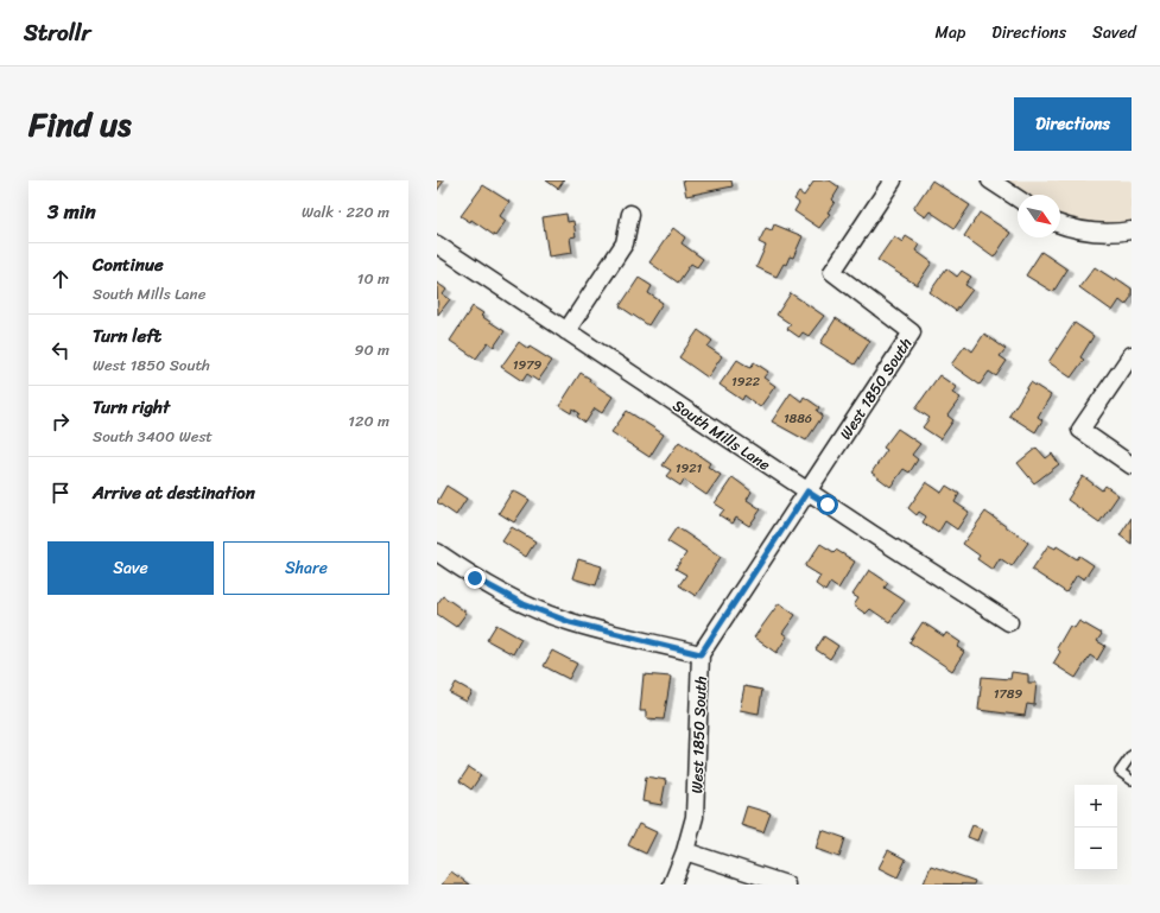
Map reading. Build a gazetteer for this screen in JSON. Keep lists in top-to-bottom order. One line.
{"streets":{"street":["West 1850 South","South Mills Lane"]},"crossings":[["West 1850 South","South Mills Lane"]],"house_numbers":["1979","1922","1886","1921","1789"],"north":"bottom right","page":{"header":"Strollr","nav":["Map","Directions","Saved"],"title":"Find us","buttons":["Directions",["Save","Share"]],"heading":["3 min","Walk · 220 m"],"list":[["Continue","South Mills Lane","10 m"],["Turn left","West 1850 South","90 m"],["Turn right","South 3400 West","120 m"],"Arrive at destination"],"map_buttons":["+","−"]}}
